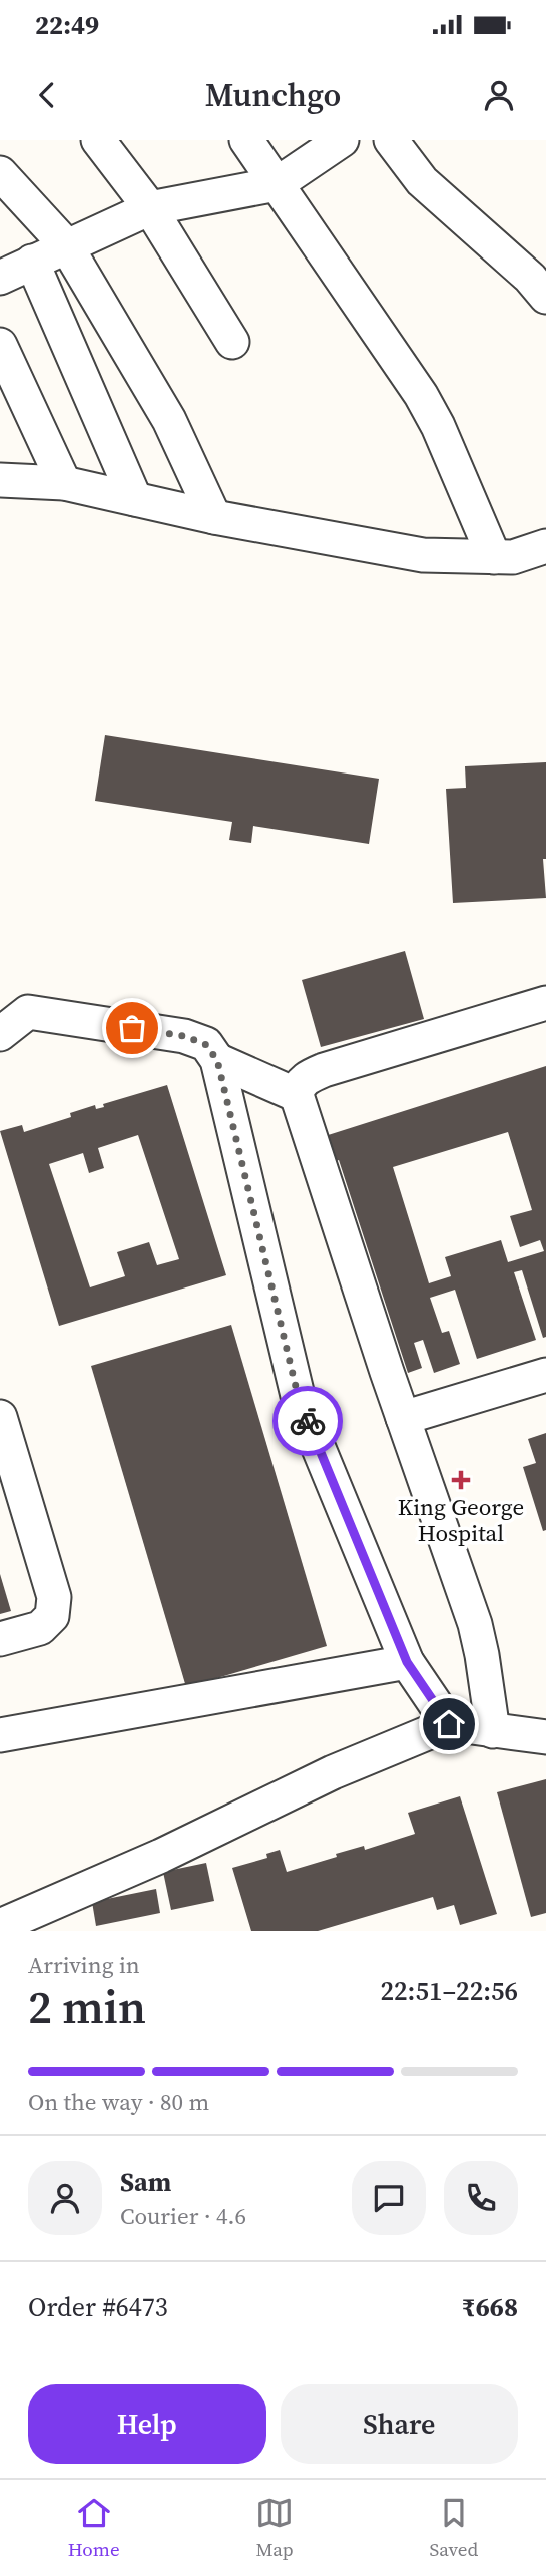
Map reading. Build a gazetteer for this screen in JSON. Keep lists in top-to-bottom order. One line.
{"places":{"health":["King George Hospital"]},"page":{"status":"22:49","header":"Munchgo","heading":["2 min","Arriving in","22:51–22:56"],"panel":["Sam","Courier · 4.6","Order #6473","₹668"],"bar":"On the way · 80 m","buttons":["Help","Share"],"tabs":["Home","Map","Saved"]}}
